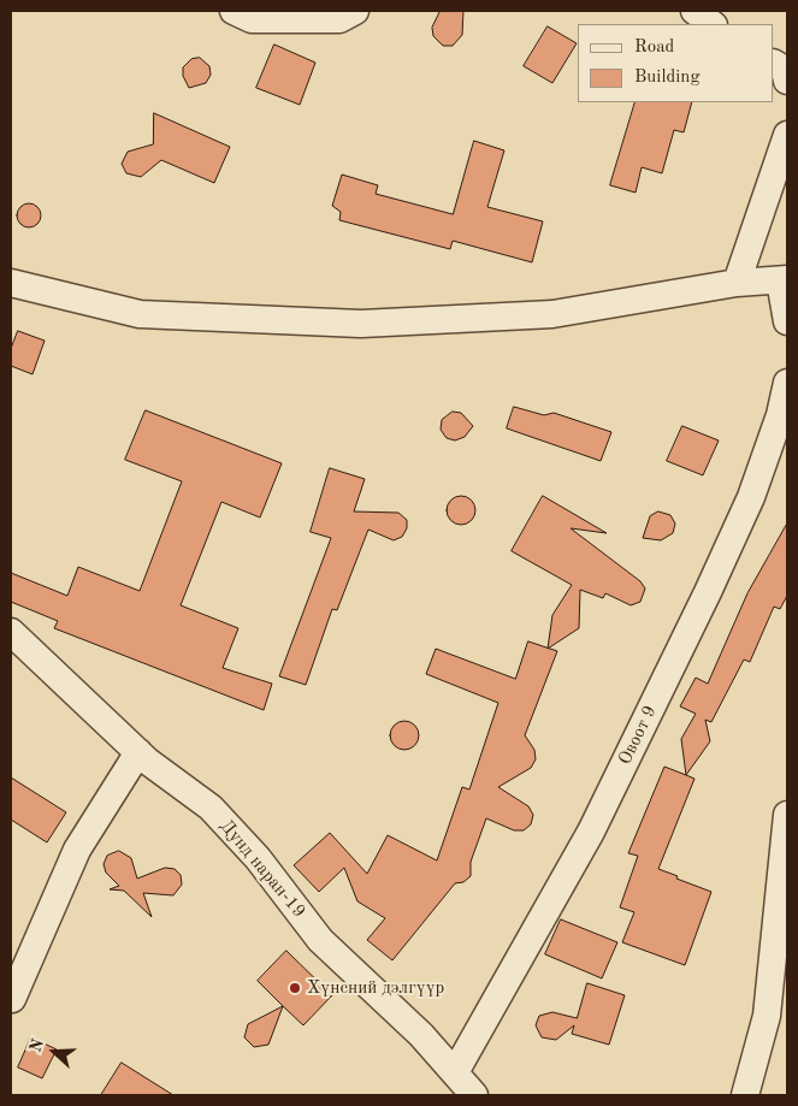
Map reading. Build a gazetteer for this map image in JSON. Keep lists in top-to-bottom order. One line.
{"streets":{"street":["Овоот 9","Дунд наран-19"]},"crossings":[["Овоот 9","Дунд наран-19"]],"places":["Хүнсний дэлгүүр"],"legend":["Road","Building"],"north":"left"}
